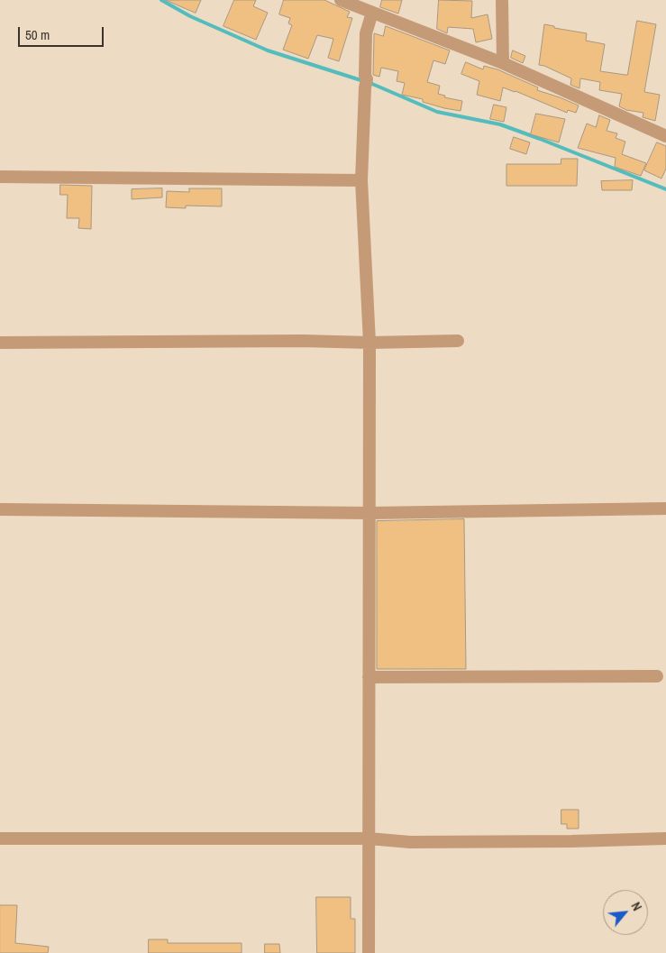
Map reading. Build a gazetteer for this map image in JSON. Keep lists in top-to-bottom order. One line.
{"scale_bar":"50 m","north":"top right"}
